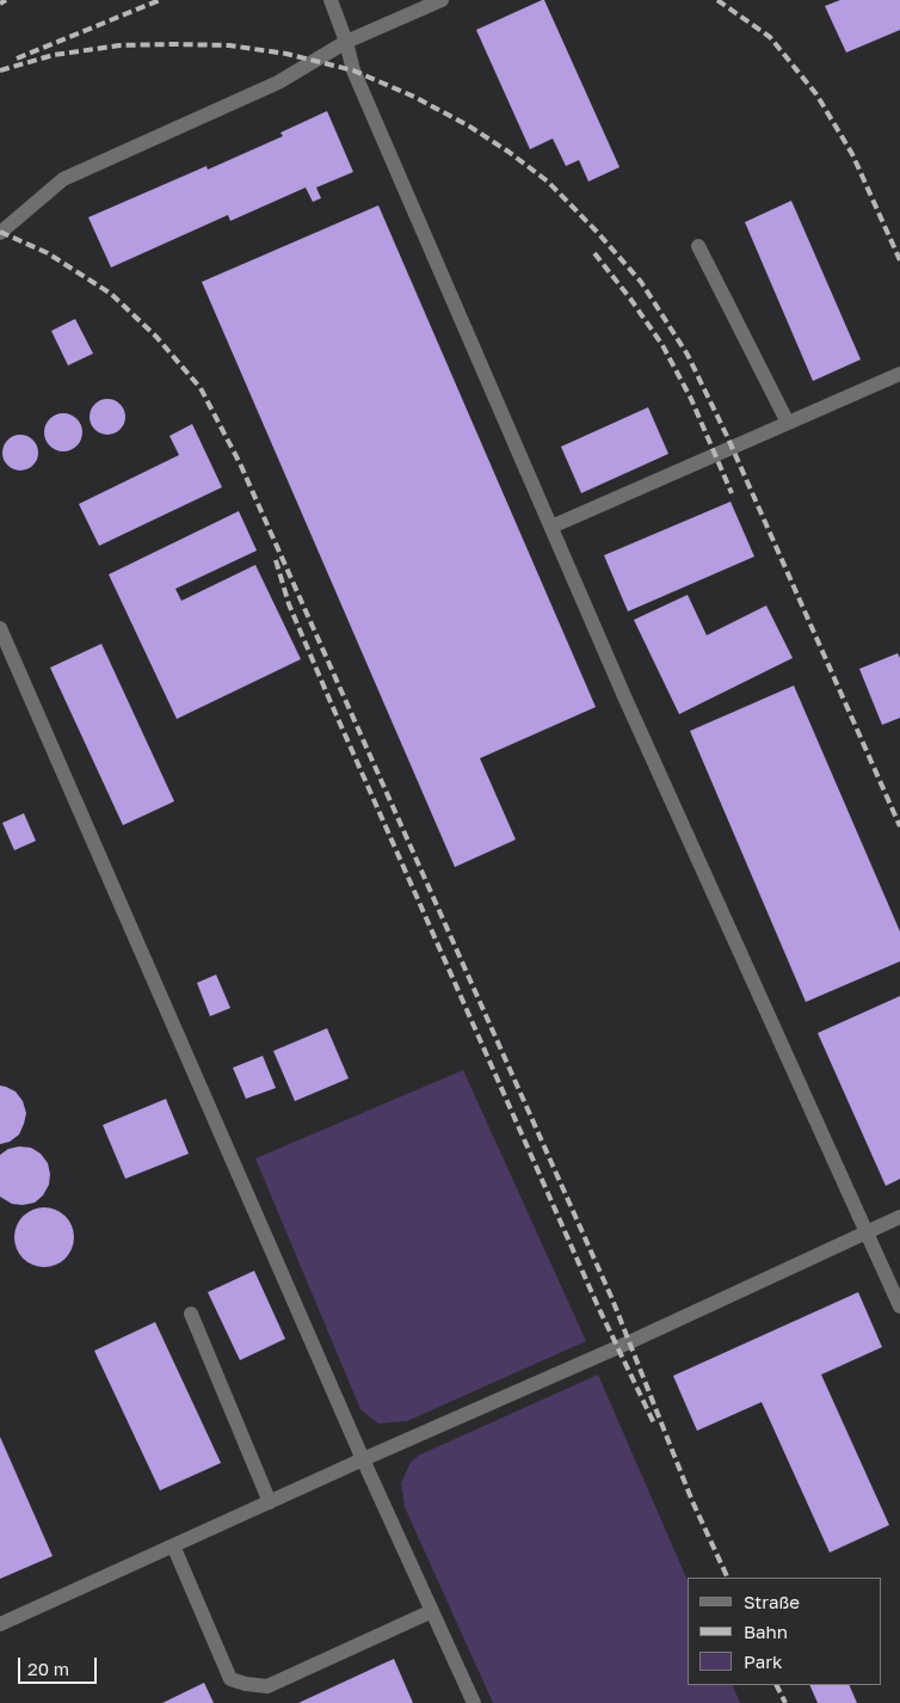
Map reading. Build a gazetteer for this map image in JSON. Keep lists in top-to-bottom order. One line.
{"legend":["Straße","Bahn","Park"],"scale_bar":"20 m"}
